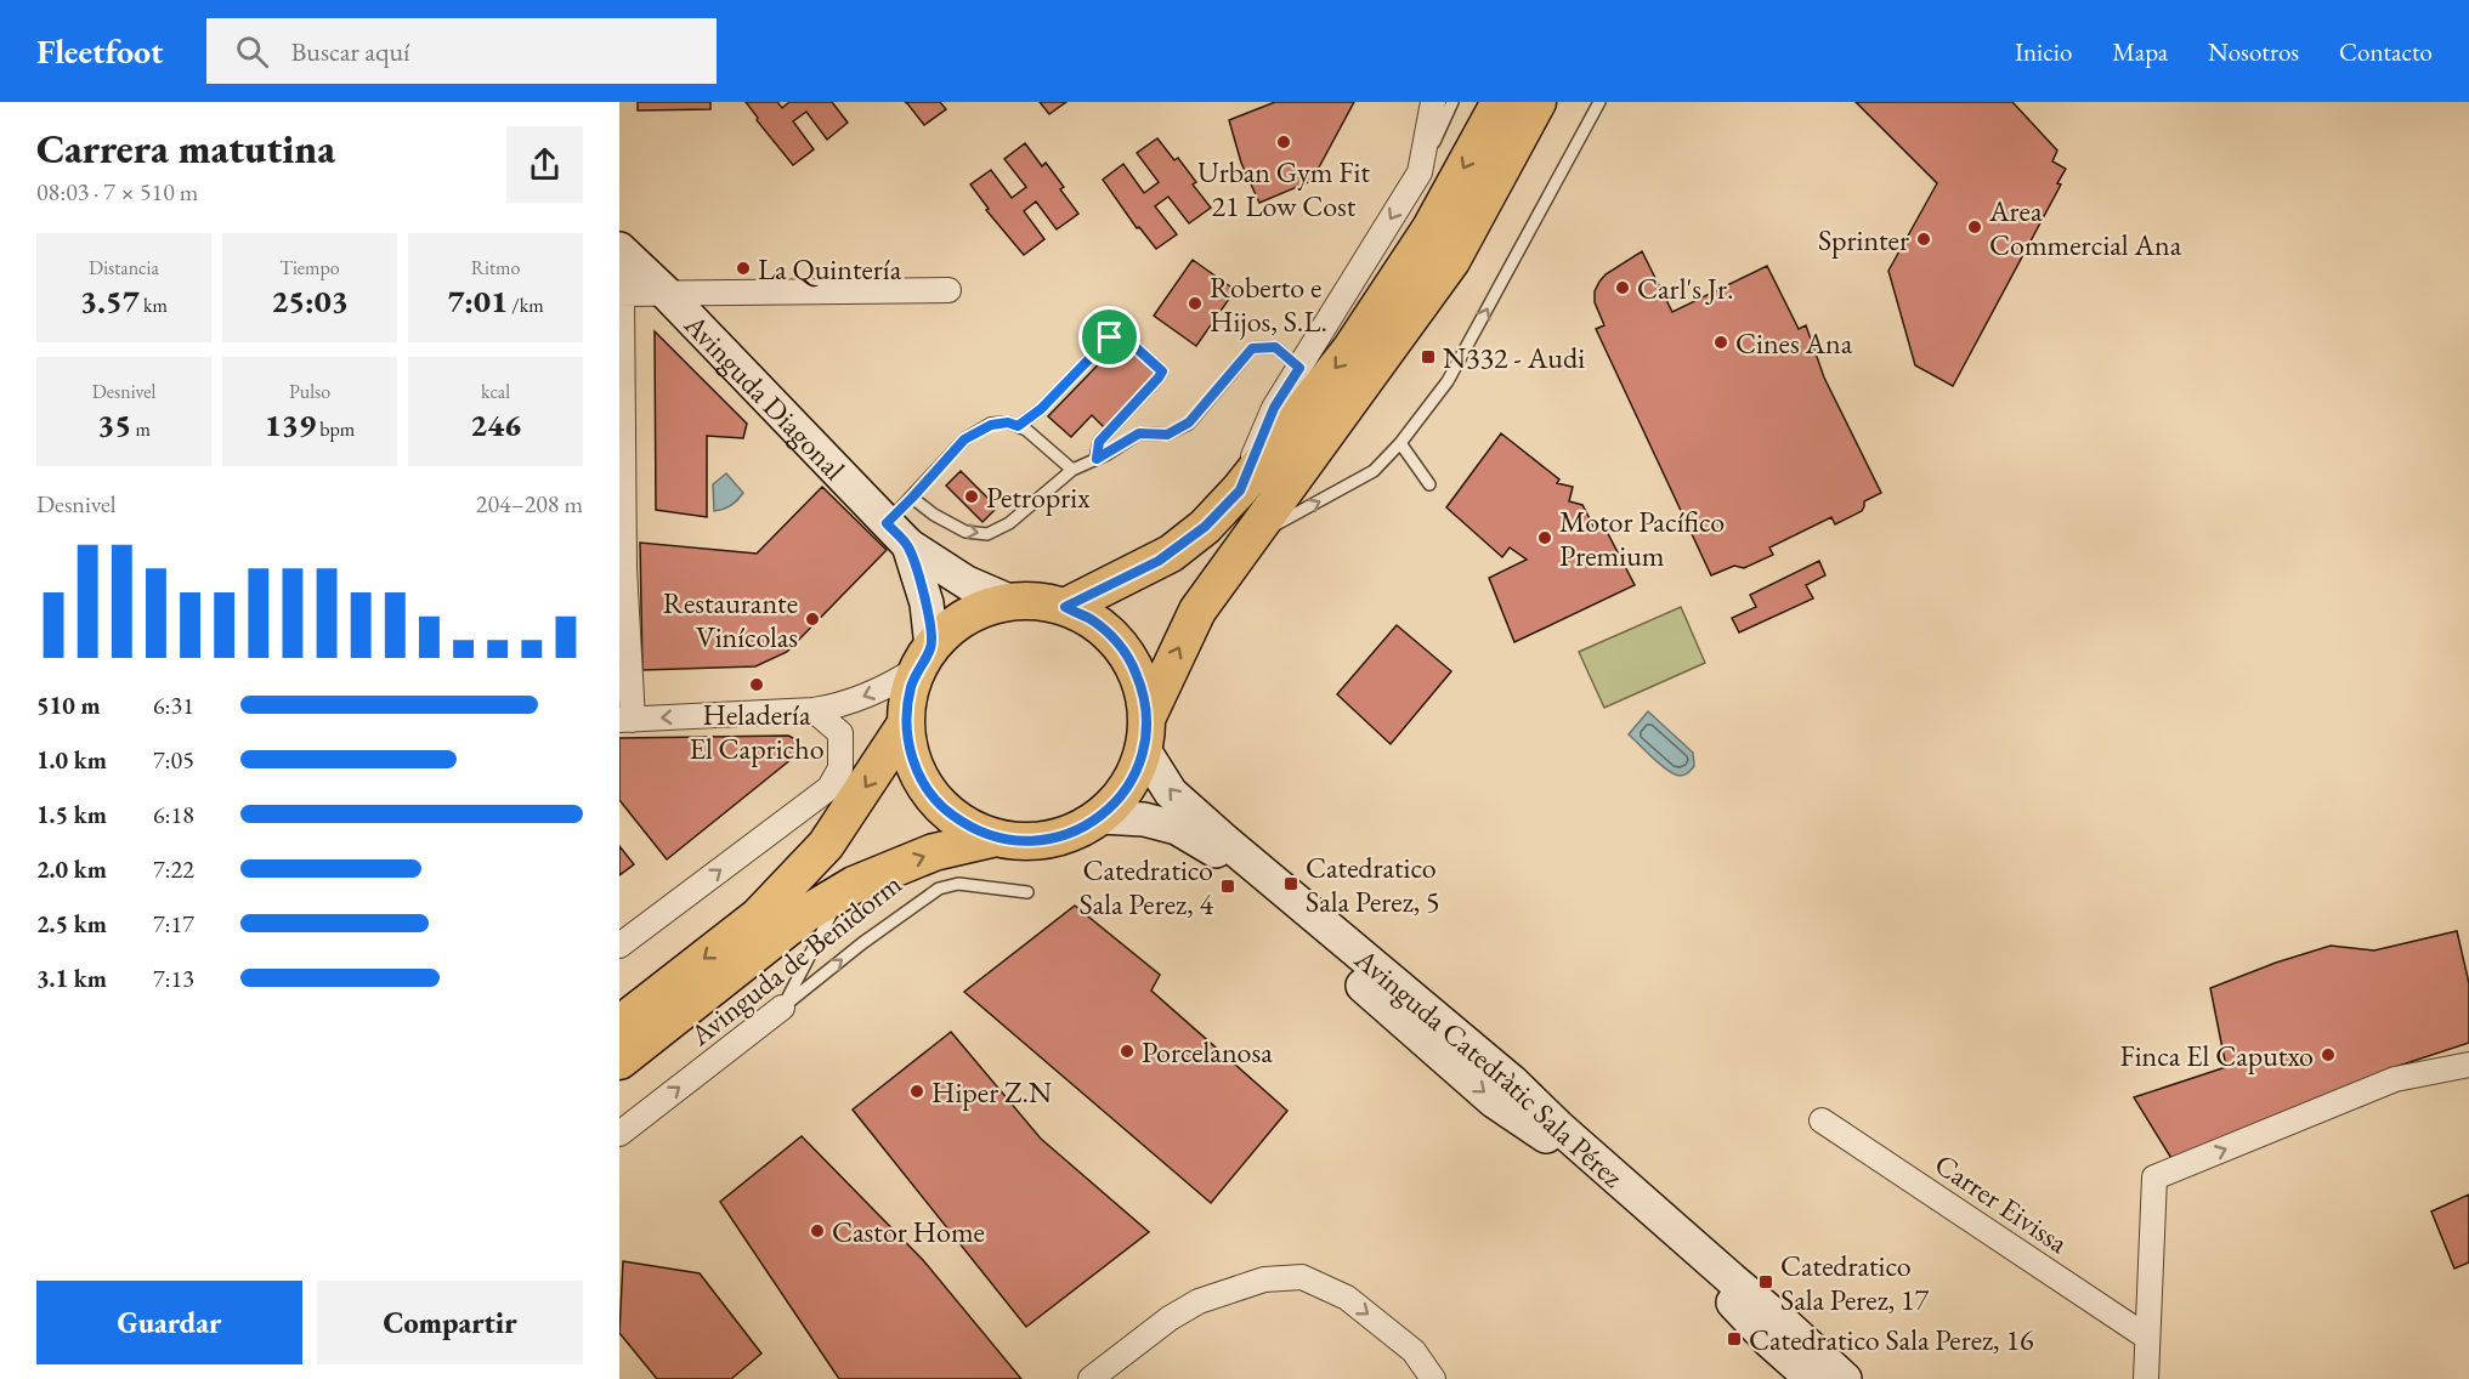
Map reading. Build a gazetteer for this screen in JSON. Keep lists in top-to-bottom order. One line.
{"streets":{"street":["Avinguda Diagonal","Avinguda de Benidorm","Avinguda Catedràtic Sala Pérez","Carrer Eivissa"]},"crossings":[["Avinguda Diagonal","Avinguda Catedràtic Sala Pérez"]],"one_way":["Avinguda de Benidorm"],"places":{"other":["Urban Gym Fit 21 Low Cost","Area Commercial Ana","Sprinter","La Quintería","Carl's Jr.","Roberto e Hijos, S.L.","Cines Ana","Petroprix","Motor Pacífico Premium","Restaurante Vinícolas","Heladería El Capricho","Porcelanosa","Finca El Caputxo","Hiper Z.N","Castor Home"],"transit":["N332 - Audi","Catedratico Sala Perez, 5","Catedratico Sala Perez, 4","Catedratico Sala Perez, 17","Catedratico Sala Perez, 16"]},"page":{"header":"Fleetfoot","search":"Buscar aquí","nav":["Inicio","Mapa","Nosotros","Contacto"],"heading":["Carrera matutina","08:03 · 7 × 510 m"],"stats":[["Distancia","3.57 km"],["Tiempo","25:03"],["Ritmo","7:01 /km"],["Desnivel","35 m"],["Pulso","139 bpm"],["kcal","246"]],"chart":["Desnivel","204–208 m"],"list":[{"name":"510 m","note":"6:31"},{"name":"1.0 km","note":"7:05"},{"name":"1.5 km","note":"6:18"},{"name":"2.0 km","note":"7:22"},{"name":"2.5 km","note":"7:17"},{"name":"3.1 km","note":"7:13"}],"buttons":["Guardar","Compartir"]}}
